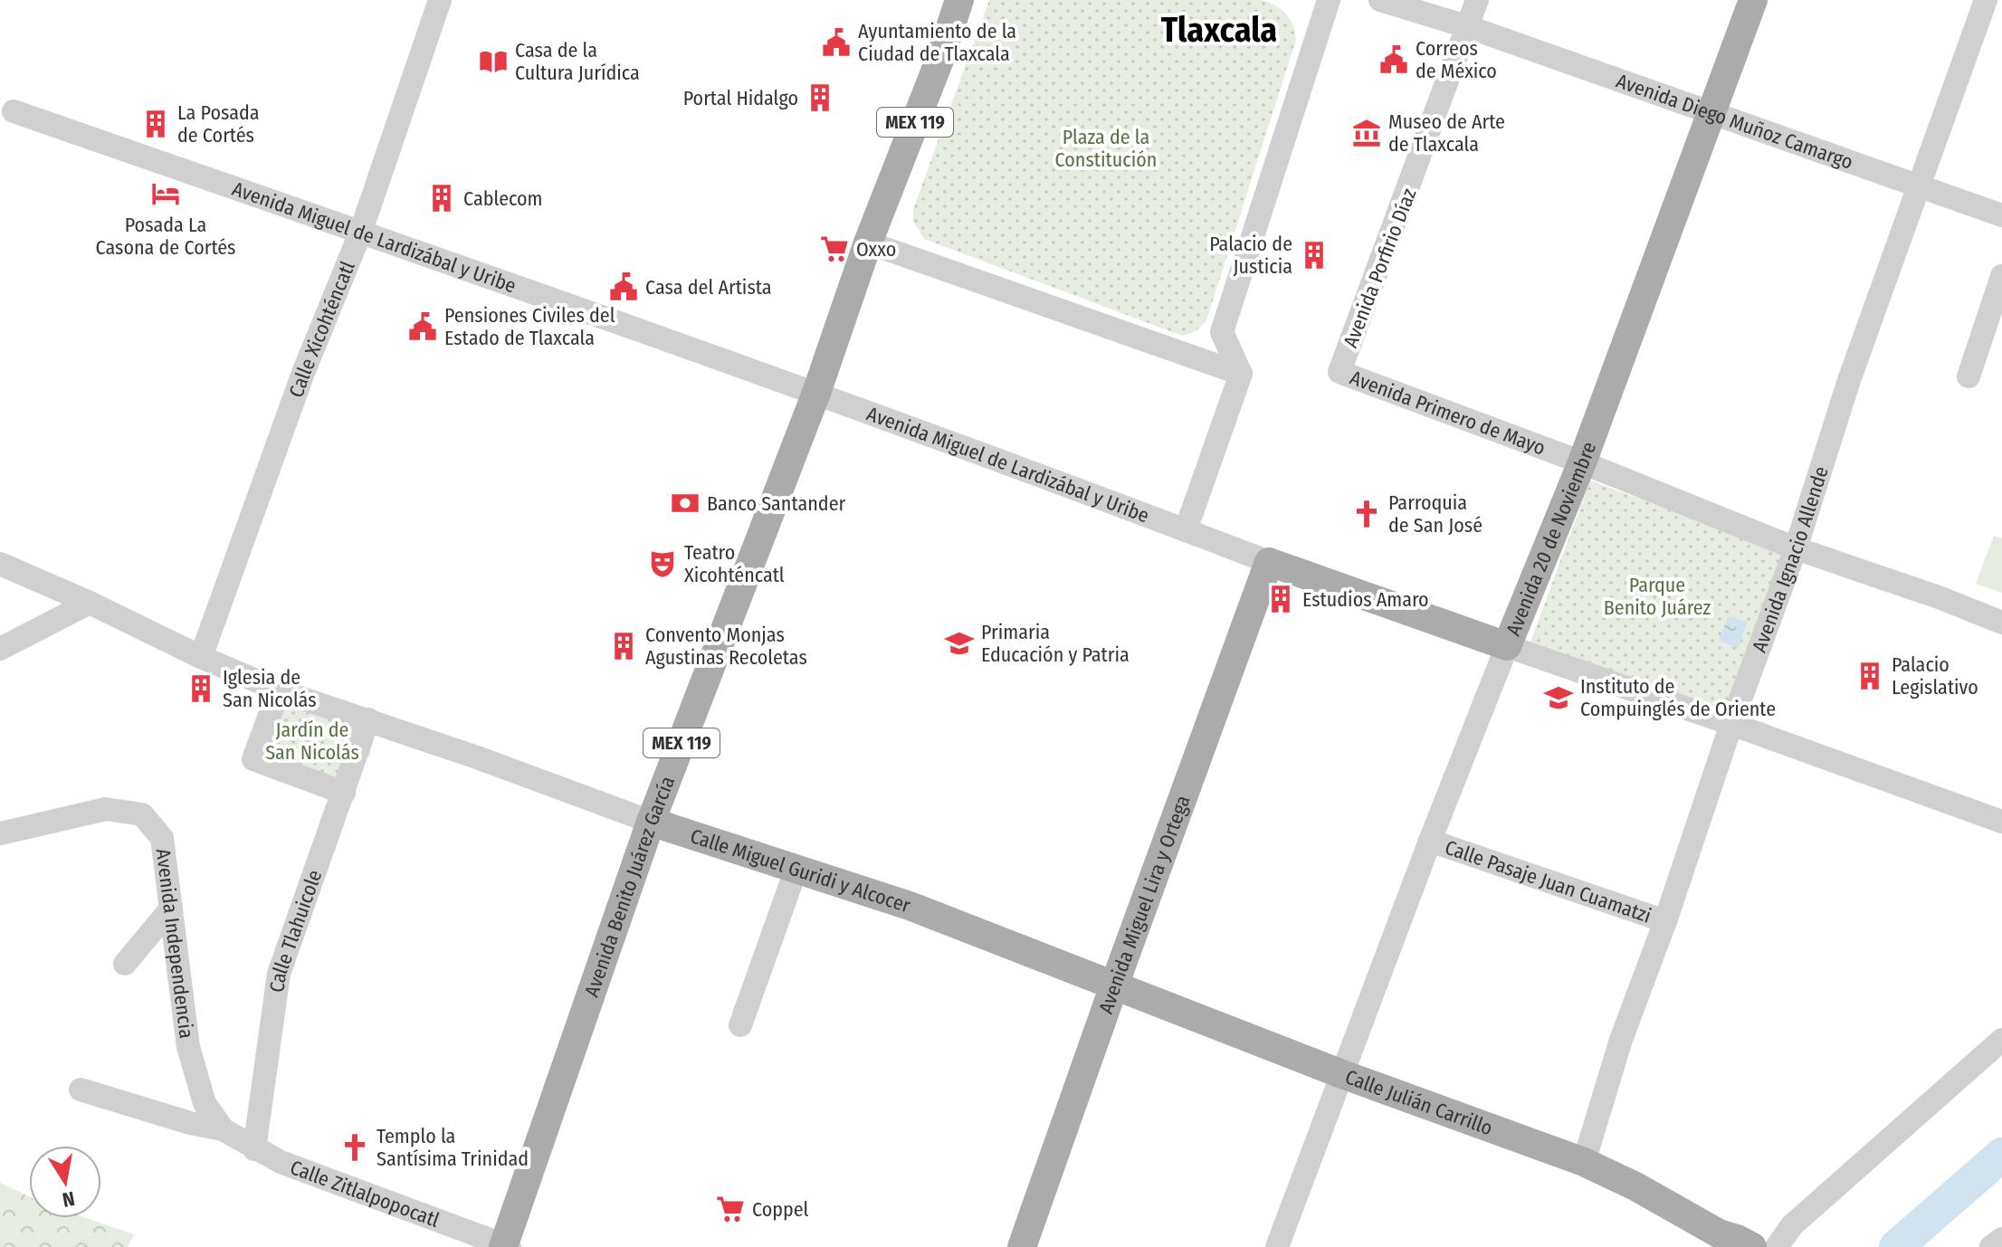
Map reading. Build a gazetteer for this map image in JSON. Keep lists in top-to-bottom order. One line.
{"streets":{"main road":["MEX 119","Avenida Miguel de Lardizábal y Uribe","Avenida 20 de Noviembre","Calle Miguel Guridi y Alcocer","Avenida Benito Juárez García","Avenida Miguel Lira y Ortega","Calle Julián Carrillo"],"street":["Avenida Diego Muñoz Camargo","Avenida Porfirio Díaz","Calle Xicohténcatl","Avenida Primero de Mayo","Avenida Ignacio Allende","Calle Pasaje Juan Cuamatzi","Calle Tlahuicole","Avenida Independencia","Calle Zitlalpopocatl"]},"crossings":[["MEX 119","Avenida Benito Juárez García"],["Avenida Diego Muñoz Camargo","Avenida Porfirio Díaz"],["Avenida Diego Muñoz Camargo","Avenida 20 de Noviembre"],["Avenida Diego Muñoz Camargo","Avenida Ignacio Allende"],["Avenida Miguel de Lardizábal y Uribe","Calle Xicohténcatl"],["Avenida Miguel de Lardizábal y Uribe","Avenida 20 de Noviembre"],["Avenida Miguel de Lardizábal y Uribe","Avenida Ignacio Allende"],["Avenida Miguel de Lardizábal y Uribe","Avenida Benito Juárez García"],["Avenida Miguel de Lardizábal y Uribe","Avenida Miguel Lira y Ortega"],["Avenida Porfirio Díaz","Avenida Primero de Mayo"],["Calle Xicohténcatl","Calle Miguel Guridi y Alcocer"],["Avenida Primero de Mayo","Avenida 20 de Noviembre"],["Avenida Primero de Mayo","Avenida Ignacio Allende"],["Avenida 20 de Noviembre","Calle Pasaje Juan Cuamatzi"],["Avenida 20 de Noviembre","Calle Julián Carrillo"],["Avenida Ignacio Allende","Calle Pasaje Juan Cuamatzi"],["Avenida Ignacio Allende","Calle Julián Carrillo"],["Calle Miguel Guridi y Alcocer","Avenida Benito Juárez García"],["Calle Miguel Guridi y Alcocer","Avenida Miguel Lira y Ortega"],["Calle Miguel Guridi y Alcocer","Calle Tlahuicole"],["Calle Miguel Guridi y Alcocer","Calle Julián Carrillo"],["Avenida Benito Juárez García","Calle Zitlalpopocatl"],["Avenida Miguel Lira y Ortega","Calle Julián Carrillo"],["Calle Tlahuicole","Calle Zitlalpopocatl"],["Avenida Independencia","Calle Zitlalpopocatl"]],"districts":["Tlaxcala"],"parks":["Plaza de la Constitución","Parque Benito Juárez","Jardín de San Nicolás"],"places":{"public building":["Ayuntamiento de la Ciudad de Tlaxcala","Correos de México","Casa del Artista","Pensiones Civiles del Estado de Tlaxcala"],"library":["Casa de la Cultura Jurídica"],"building":["Portal Hidalgo","La Posada de Cortés","Cablecom","Palacio de Justicia","Estudios Amaro","Convento Monjas Agustinas Recoletas","Palacio Legislativo","Iglesia de San Nicolás"],"museum":["Museo de Arte de Tlaxcala"],"hotel":["Posada La Casona de Cortés"],"supermarket":["Oxxo","Coppel"],"bank":["Banco Santander"],"church":["Parroquia de San José","Templo la Santísima Trinidad"],"theatre":["Teatro Xicohténcatl"],"school or university":["Primaria Educación y Patria","Instituto de Compuinglés de Oriente"]},"north":"bottom"}
